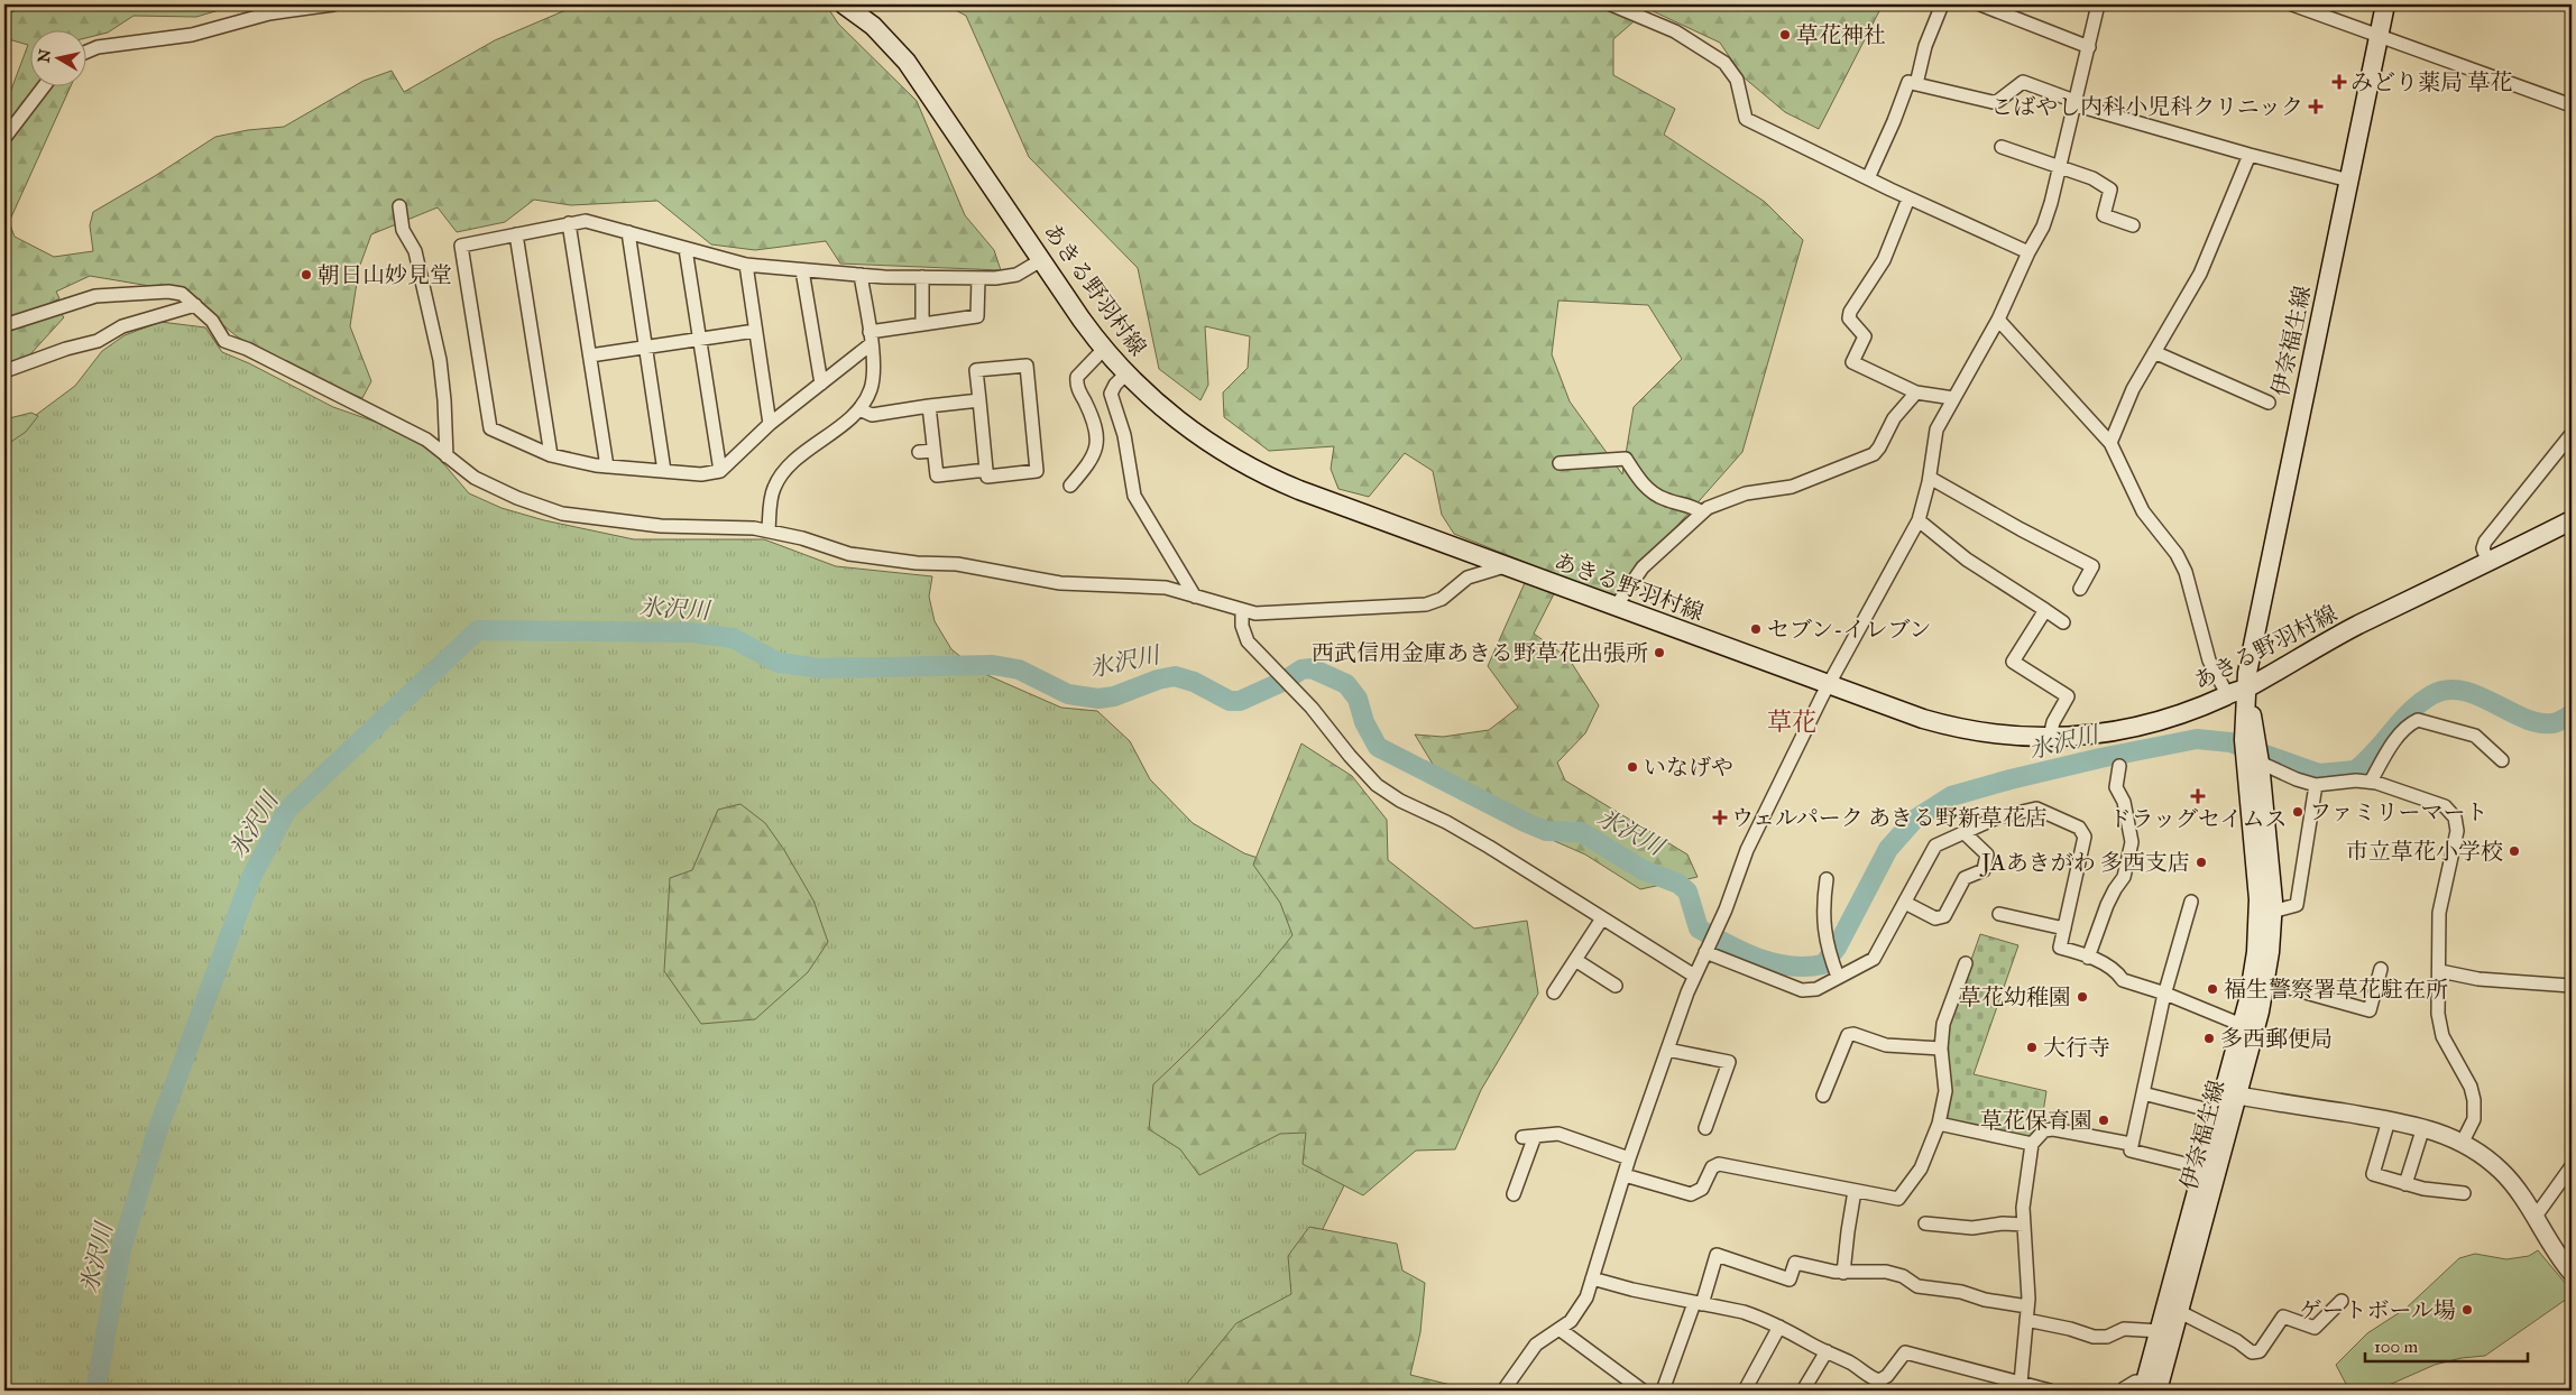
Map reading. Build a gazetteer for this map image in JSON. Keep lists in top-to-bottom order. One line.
{"streets":{"main road":["あきる野羽村線","伊奈福生線"]},"crossings":[["あきる野羽村線","伊奈福生線"]],"districts":["草花"],"water":["氷沢川"],"places":{"other":["草花神社","朝日山妙見堂","セブン-イレブン","西武信用金庫あきる野草花出張所","いなげや","ファミリーマート","市立草花小学校","JAあきがわ 多西支店","福生警察署草花駐在所","草花幼稚園","多西郵便局","大行寺","草花保育園","ゲートボール場"],"health":["みどり薬局 草花","こばやし内科小児科クリニック","ドラッグセイムス","ウェルパーク あきる野新草花店"]},"scale_bar":"100 m","north":"left"}
